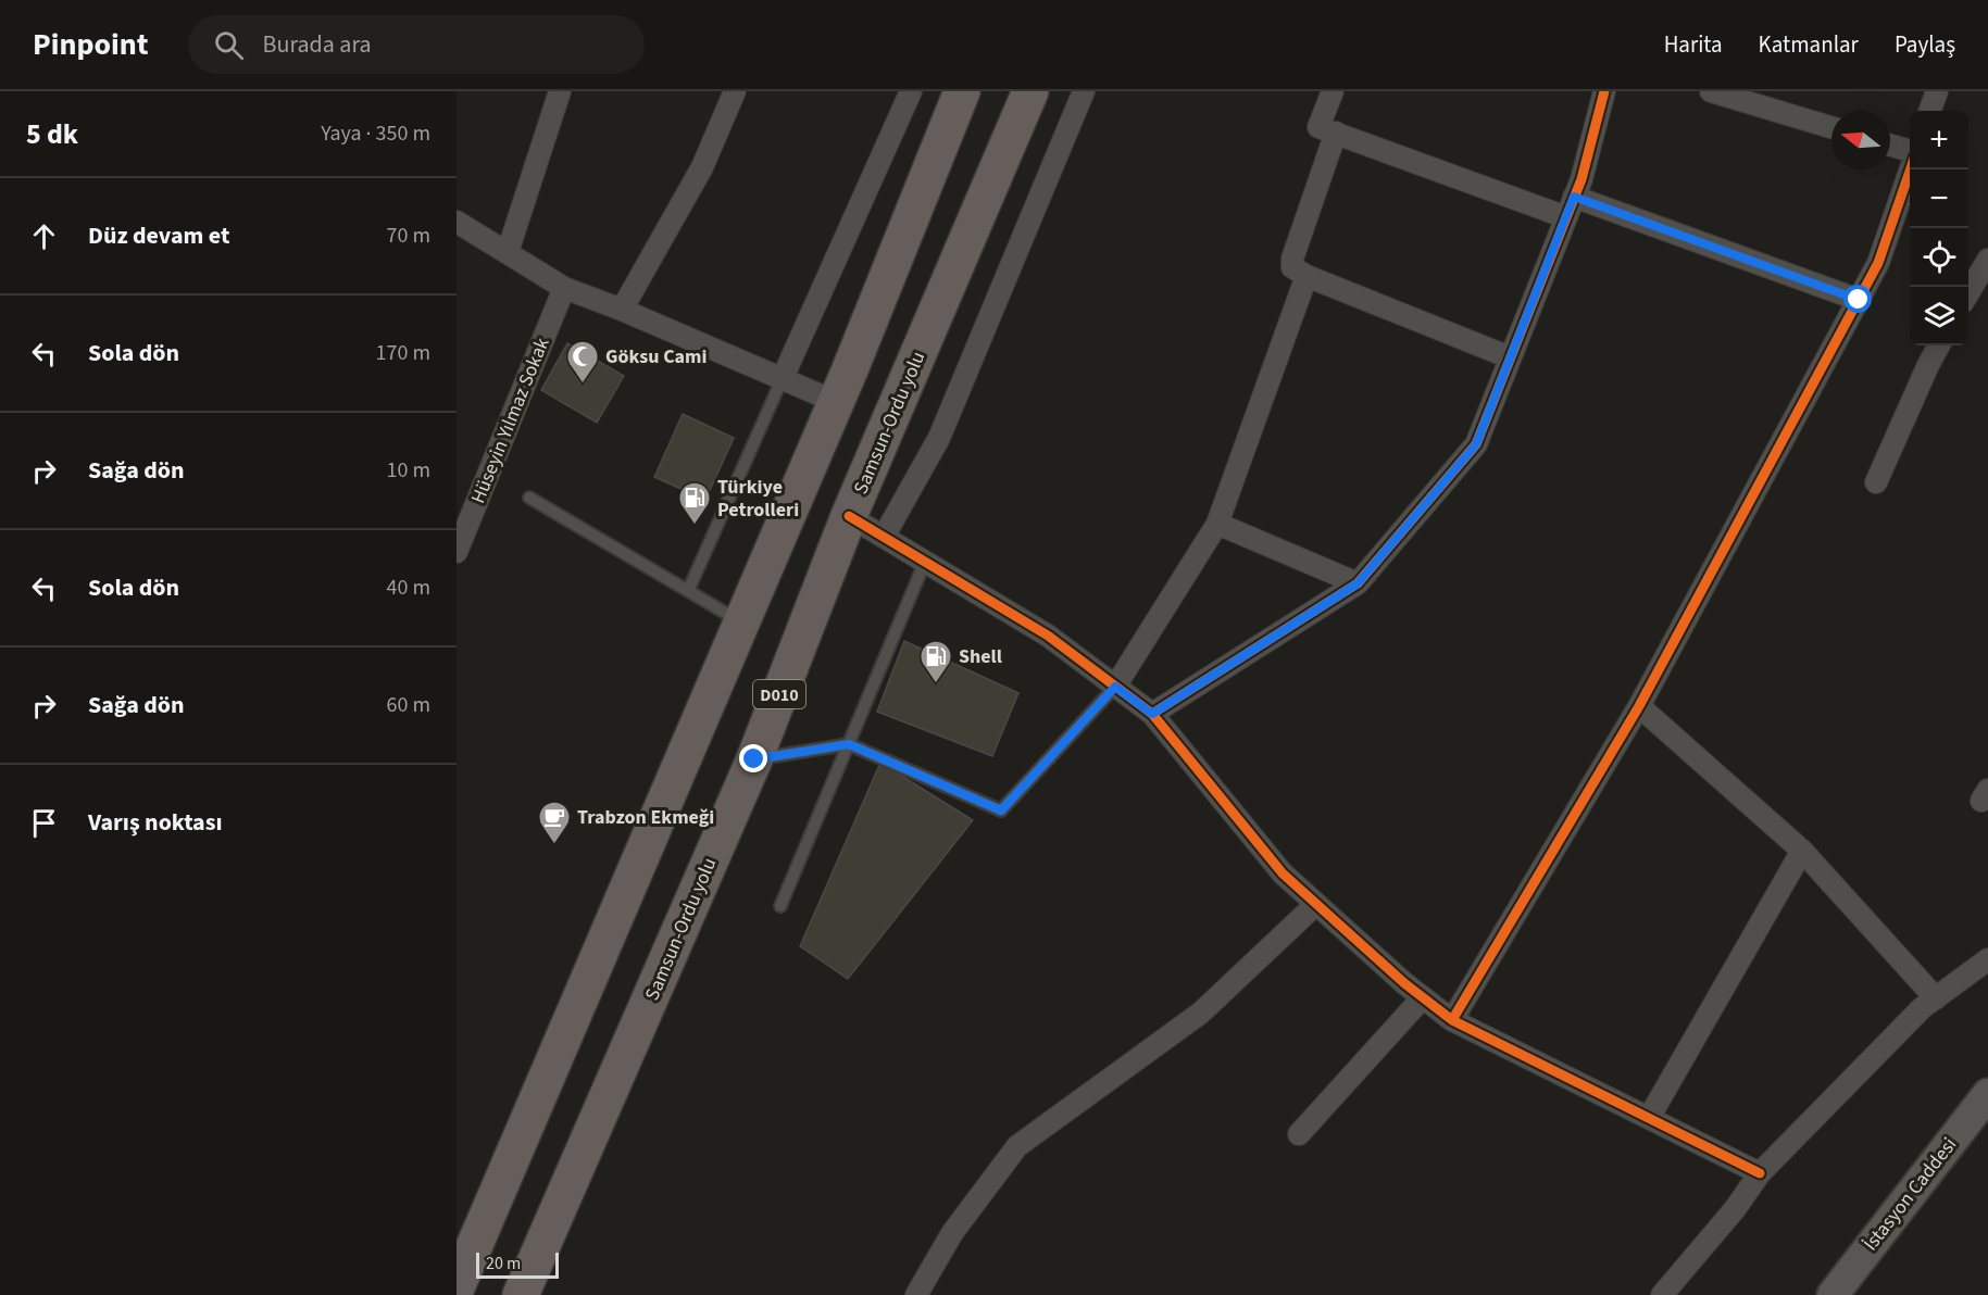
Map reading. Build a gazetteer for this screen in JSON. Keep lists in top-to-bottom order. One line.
{"streets":{"highway":["Samsun-Ordu yolu","D010"],"main road":["İstasyon Caddesi"],"street":["Hüseyin Yılmaz Sokak"]},"places":{"mosque":["Göksu Cami"],"fuel station":["Türkiye Petrolleri","Shell"],"cafe":["Trabzon Ekmeği"]},"scale_bar":"20 m","north":"left","page":{"header":"Pinpoint","search":"Burada ara","nav":["Harita","Katmanlar","Paylaş"],"heading":["5 dk","Yaya · 350 m"],"map_buttons":["+","−"],"list":[["Düz devam et","70 m"],["Sola dön","170 m"],["Sağa dön","10 m"],["Sola dön","40 m"],["Sağa dön","60 m"],"Varış noktası"],"scale":"20 m"}}
